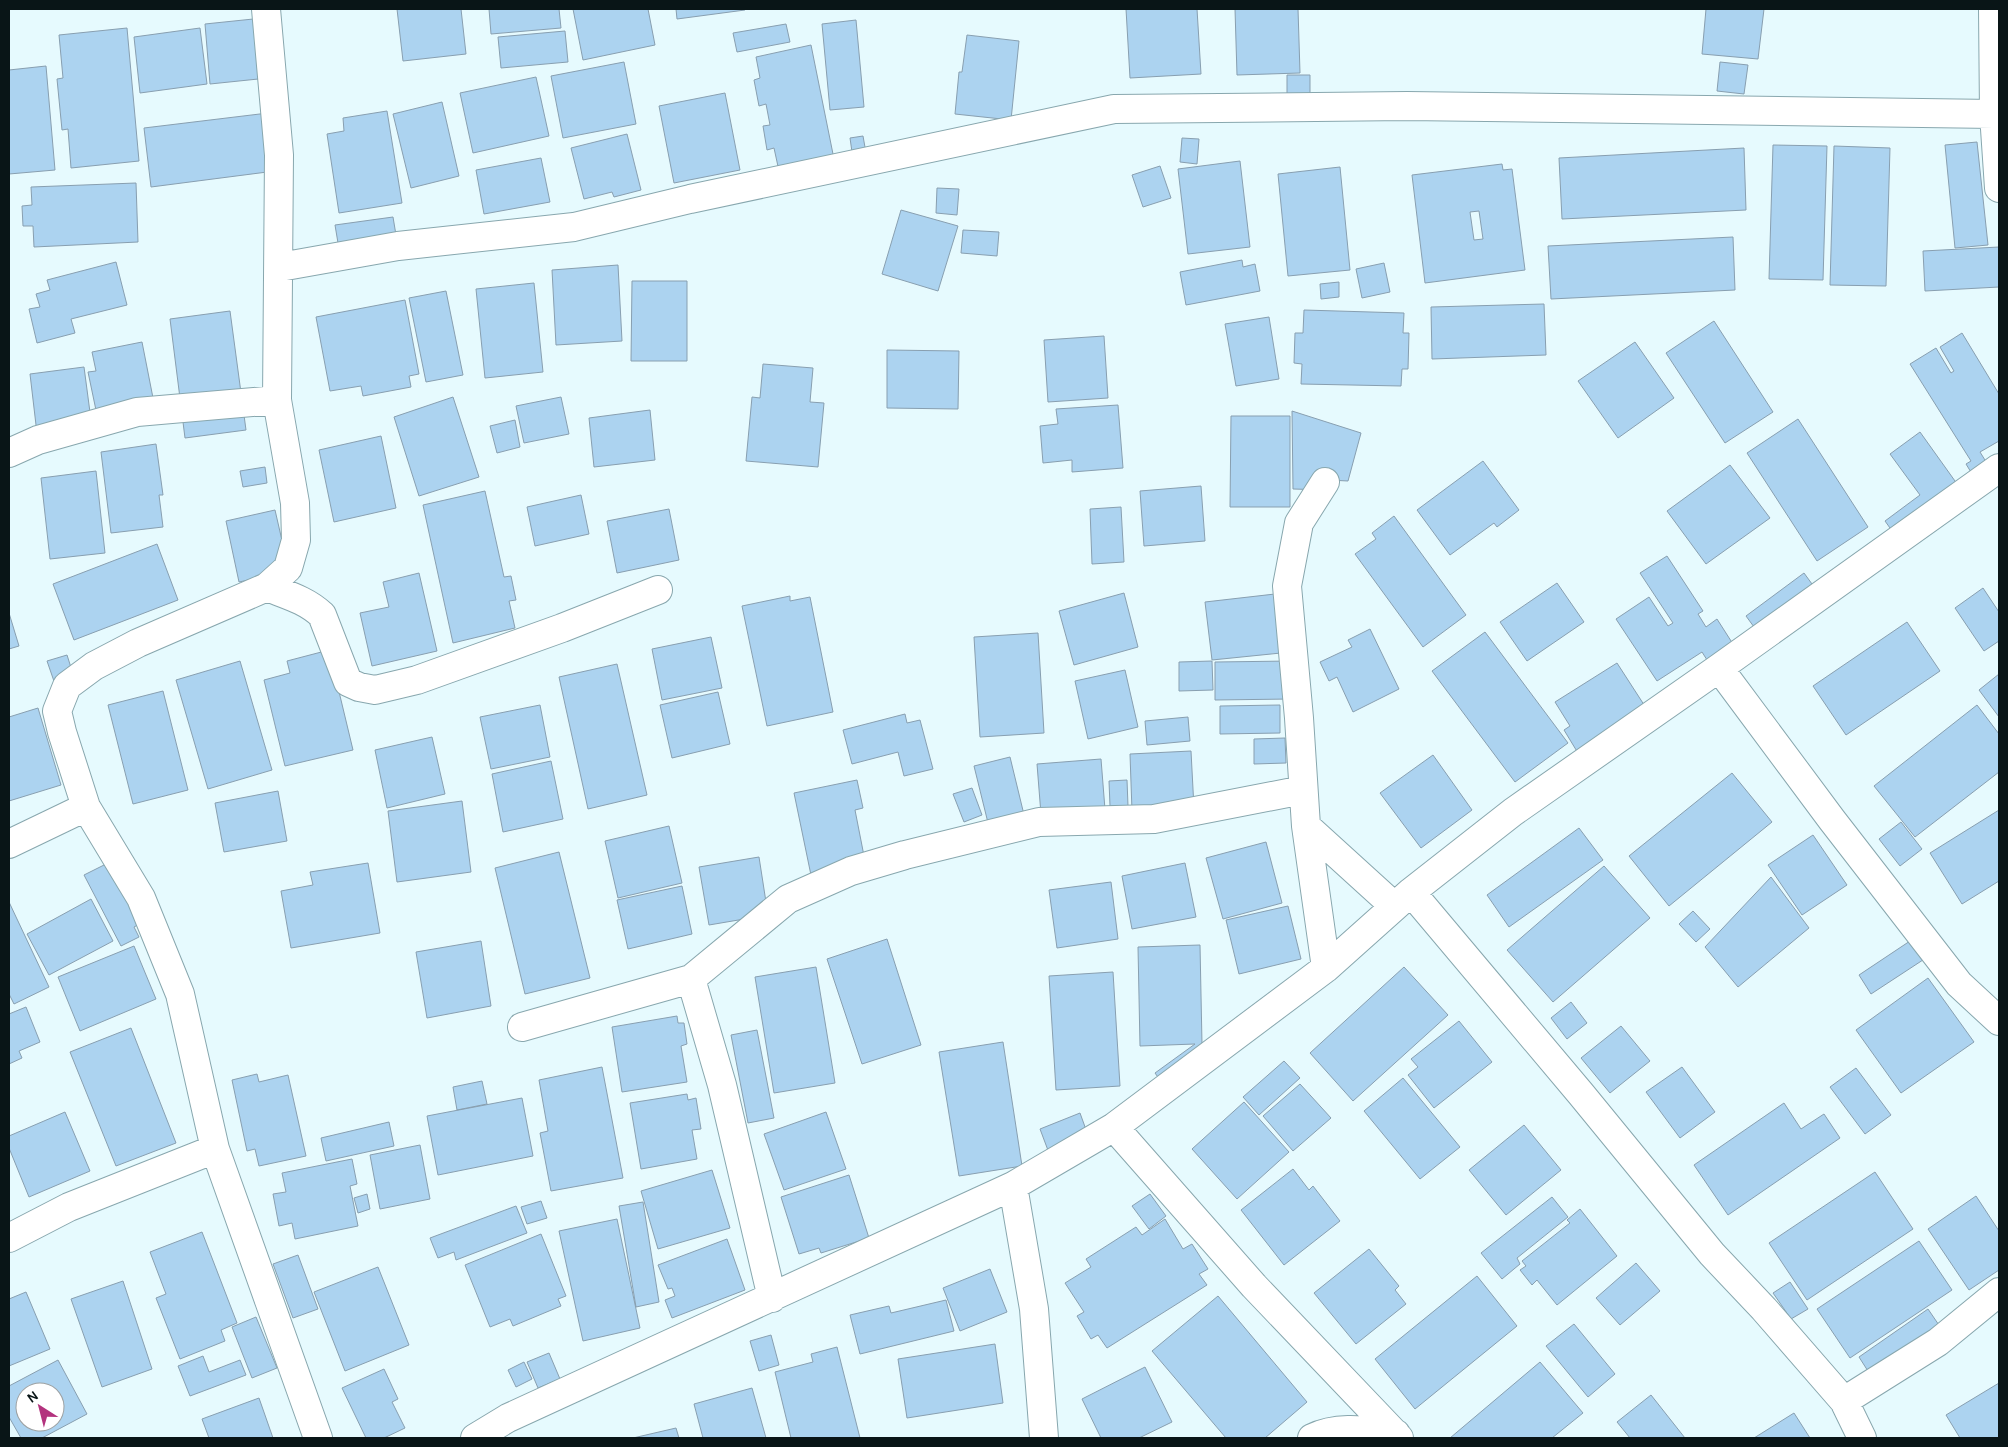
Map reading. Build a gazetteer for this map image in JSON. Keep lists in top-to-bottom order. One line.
{"north":"top left"}
